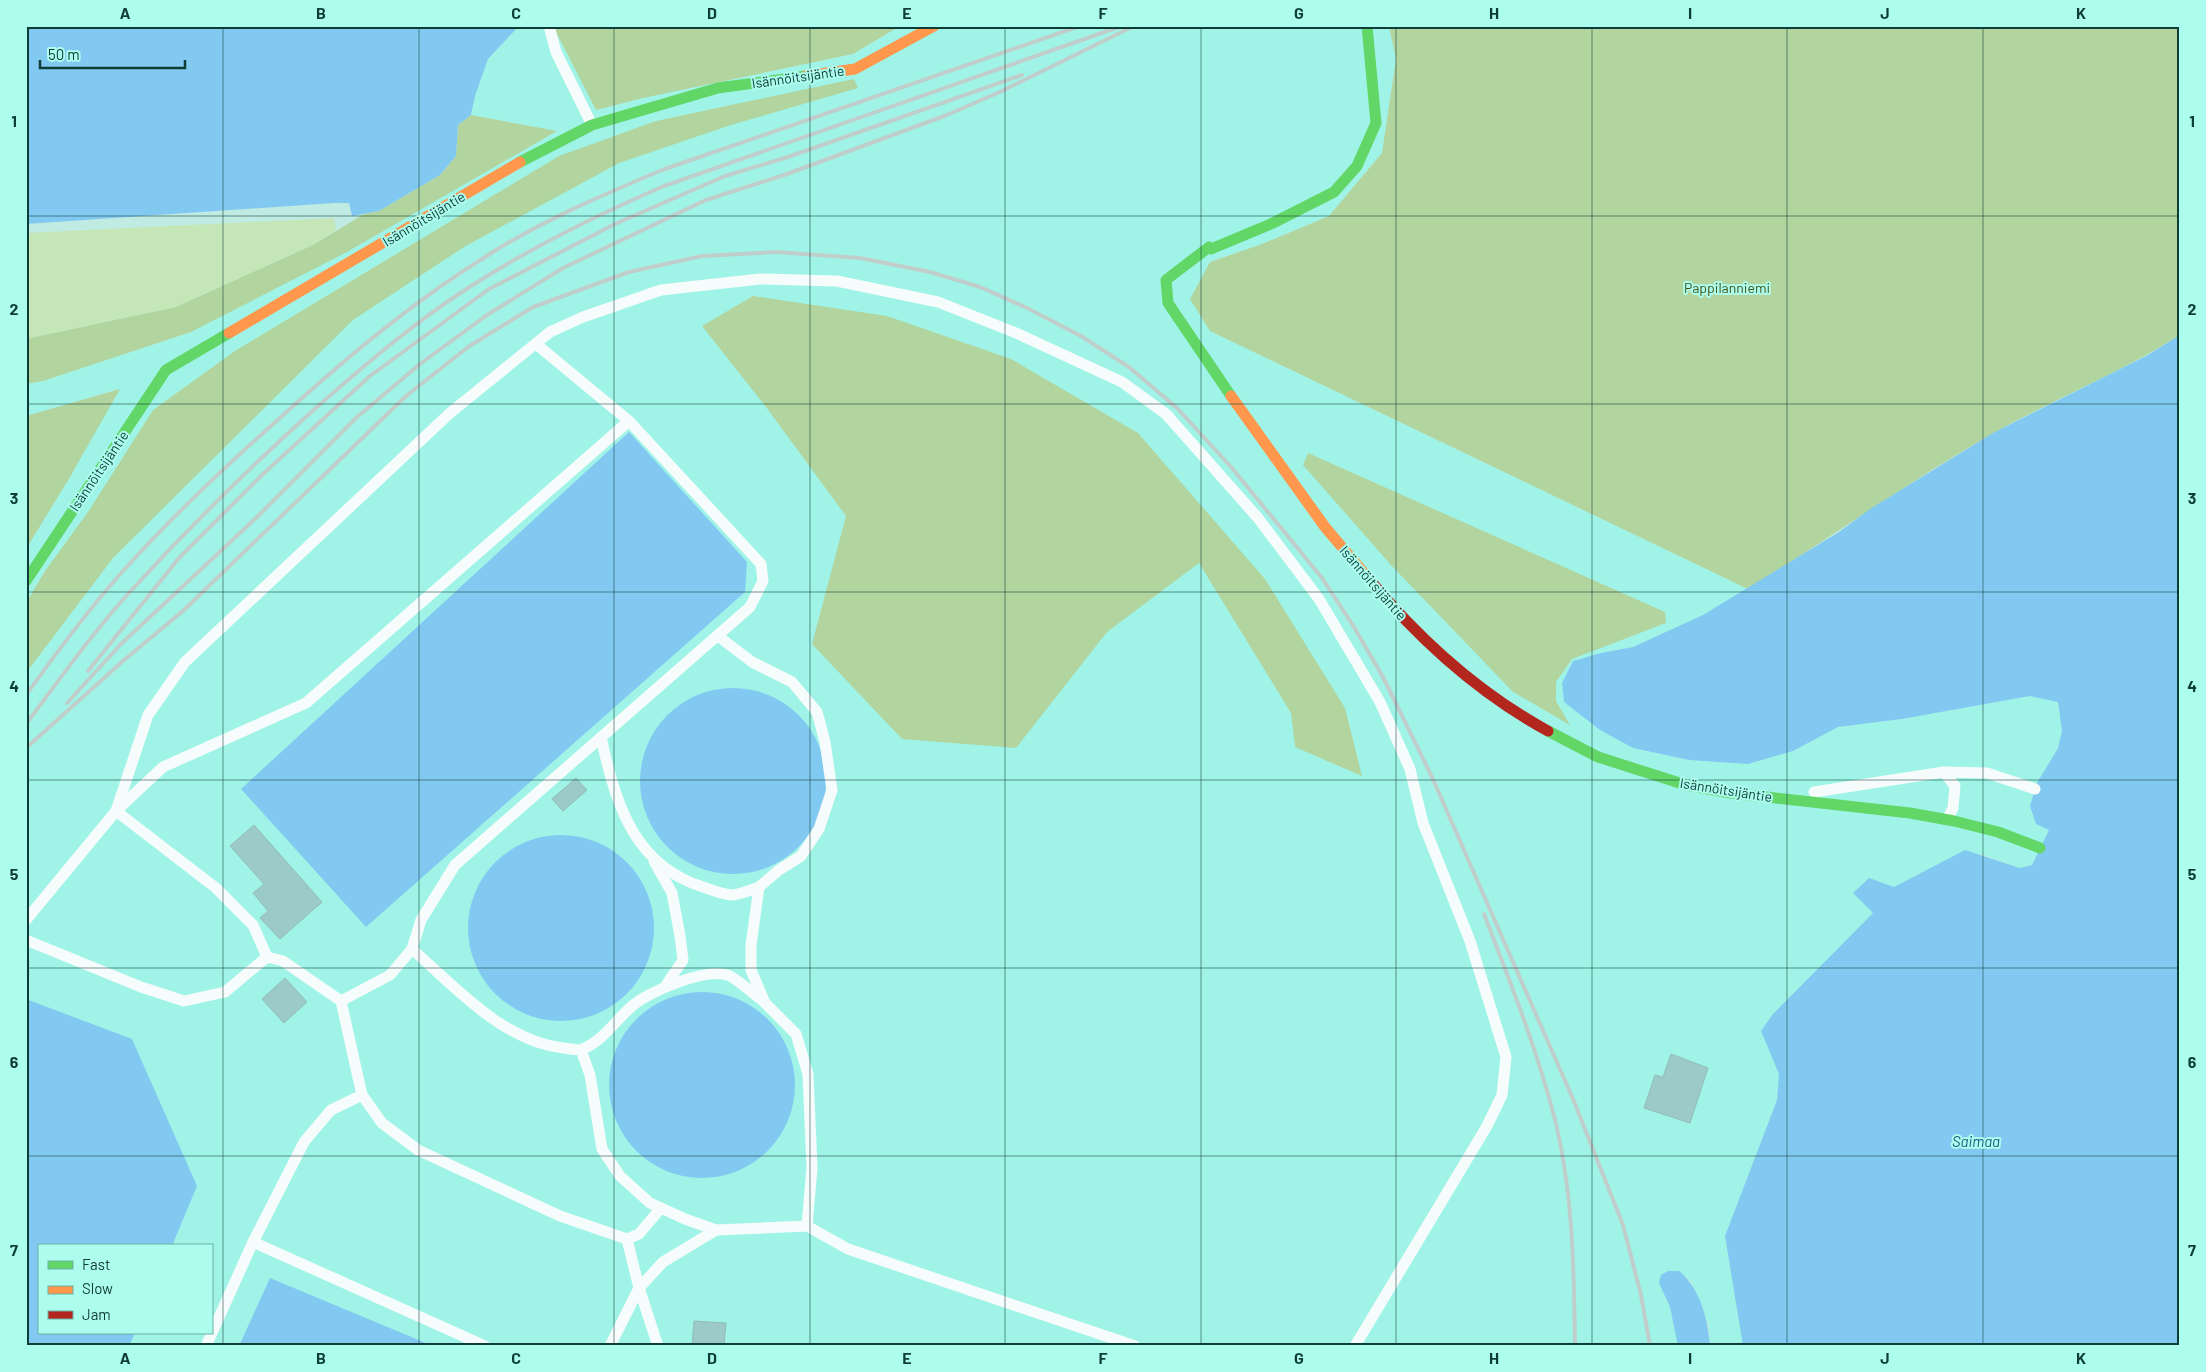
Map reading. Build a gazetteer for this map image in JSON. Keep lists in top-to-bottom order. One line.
{"streets":{"street":["Isännöitsijäntie"]},"water":["Saimaa"],"parks":["Pappilanniemi"],"legend":["Fast","Slow","Jam"],"scale_bar":"50 m","grid":{"columns":["A","B","C","D","E","F","G","H","I","J","K"],"rows":["1","2","3","4","5","6","7"]}}
